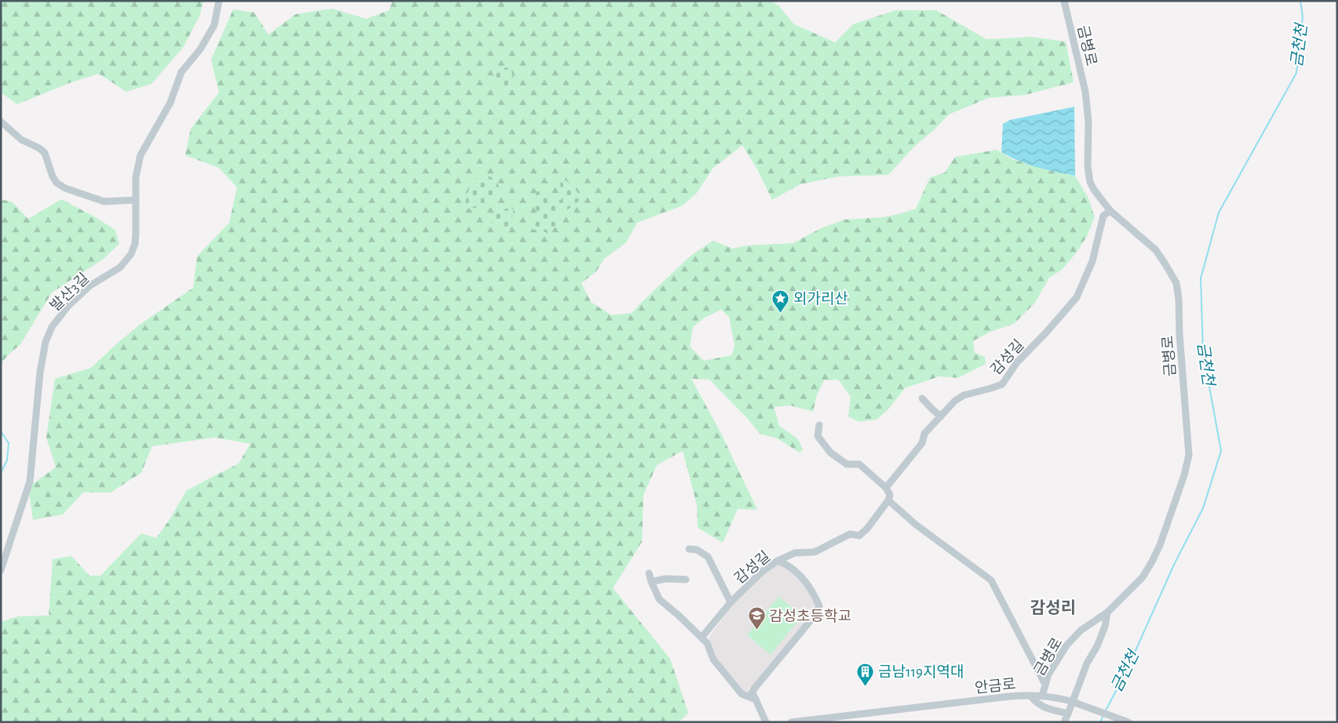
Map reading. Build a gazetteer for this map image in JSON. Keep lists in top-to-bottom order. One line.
{"streets":{"street":["금병로","발산3길","감성길","안금로"]},"crossings":[["금병로","감성길"],["금병로","안금로"]],"districts":["감성리"],"water":["금천천"],"places":{"place":["외가리산"],"school or university":["감성초등학교"],"building":["금남119지역대"]}}
